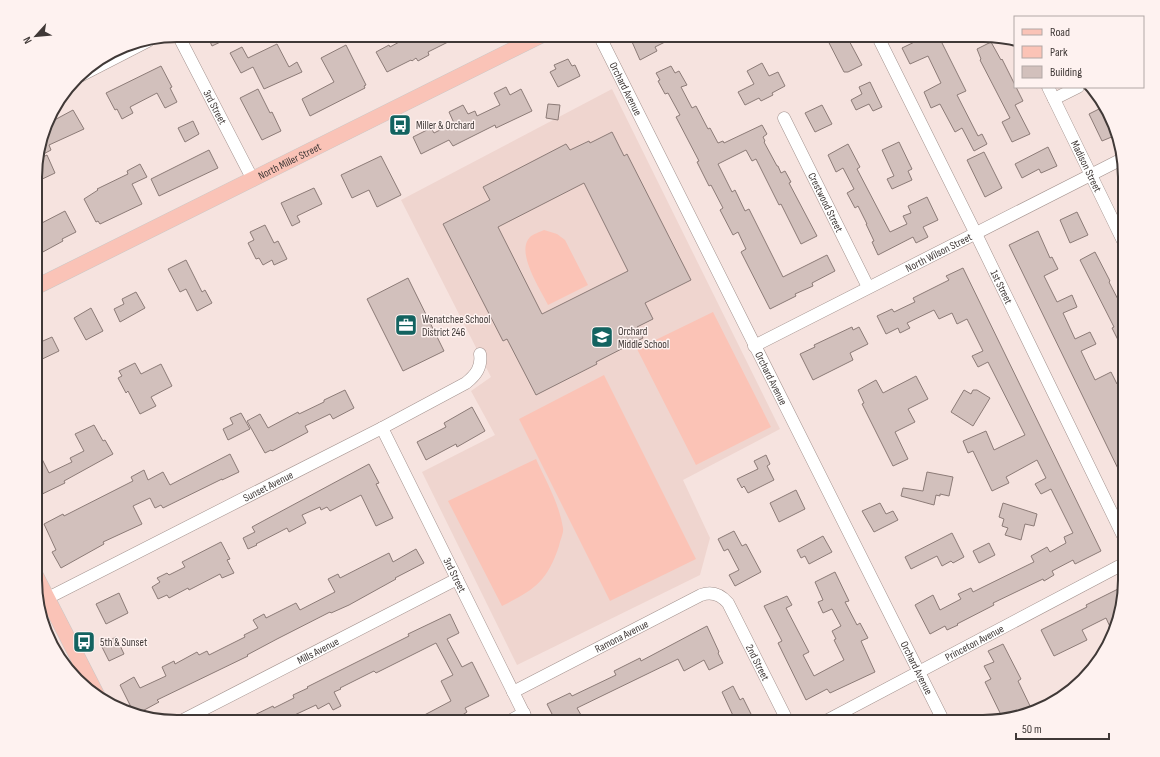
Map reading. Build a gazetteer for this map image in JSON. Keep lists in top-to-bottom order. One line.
{"streets":{"main road":["North Miller Street"],"street":["Orchard Avenue","3rd Street","Madison Street","Crestwood Street","North Wilson Street","1st Street","Sunset Avenue","Ramona Avenue","Princeton Avenue","Mills Avenue","2nd Street"]},"crossings":[["Orchard Avenue","North Wilson Street"],["Orchard Avenue","Princeton Avenue"],["3rd Street","North Miller Street"],["3rd Street","Sunset Avenue"],["3rd Street","Ramona Avenue"],["3rd Street","Mills Avenue"],["Madison Street","North Wilson Street"],["Crestwood Street","North Wilson Street"],["North Wilson Street","1st Street"],["Ramona Avenue","2nd Street"]],"places":{"bus stop":["Miller & Orchard","5th & Sunset"],"office":["Wenatchee School District 246"],"school or university":["Orchard Middle School"]},"legend":["Road","Park","Building"],"scale_bar":"50 m","north":"bottom left"}
